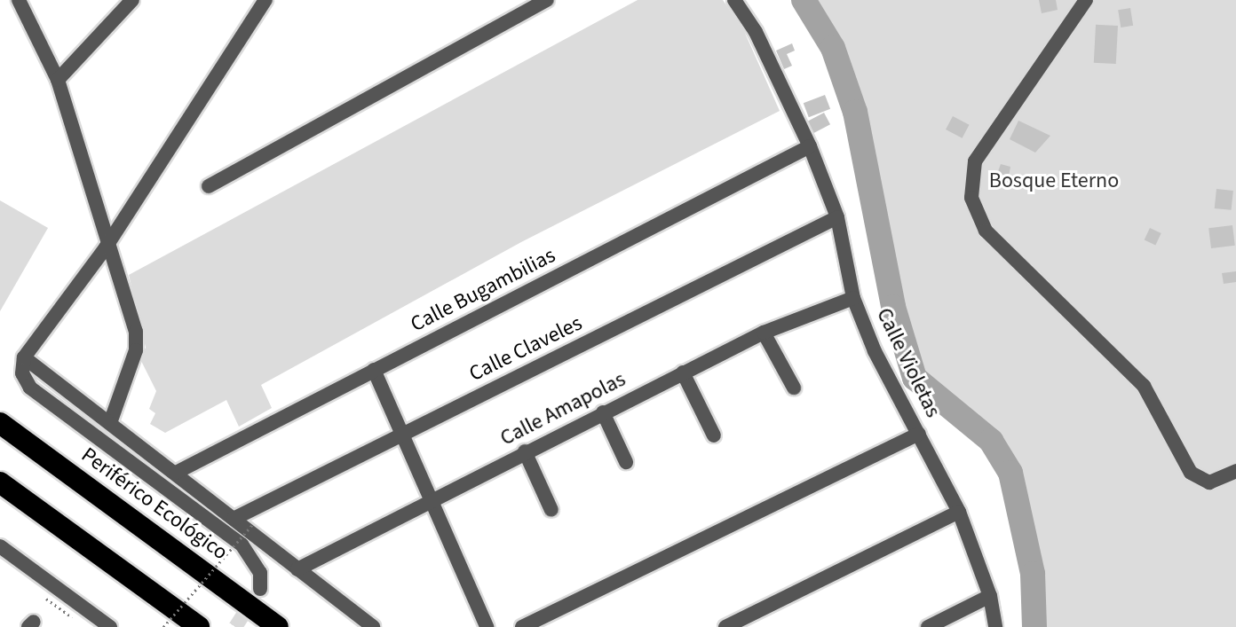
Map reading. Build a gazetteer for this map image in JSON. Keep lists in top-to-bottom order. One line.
{"streets":{"highway":["Periférico Ecológico"],"street":["Calle Bugambilias","Calle Claveles","Calle Violetas","Calle Amapolas"]},"crossings":[["Calle Bugambilias","Calle Violetas"],["Calle Claveles","Calle Violetas"],["Calle Violetas","Calle Amapolas"]],"parks":["Bosque Eterno"]}
